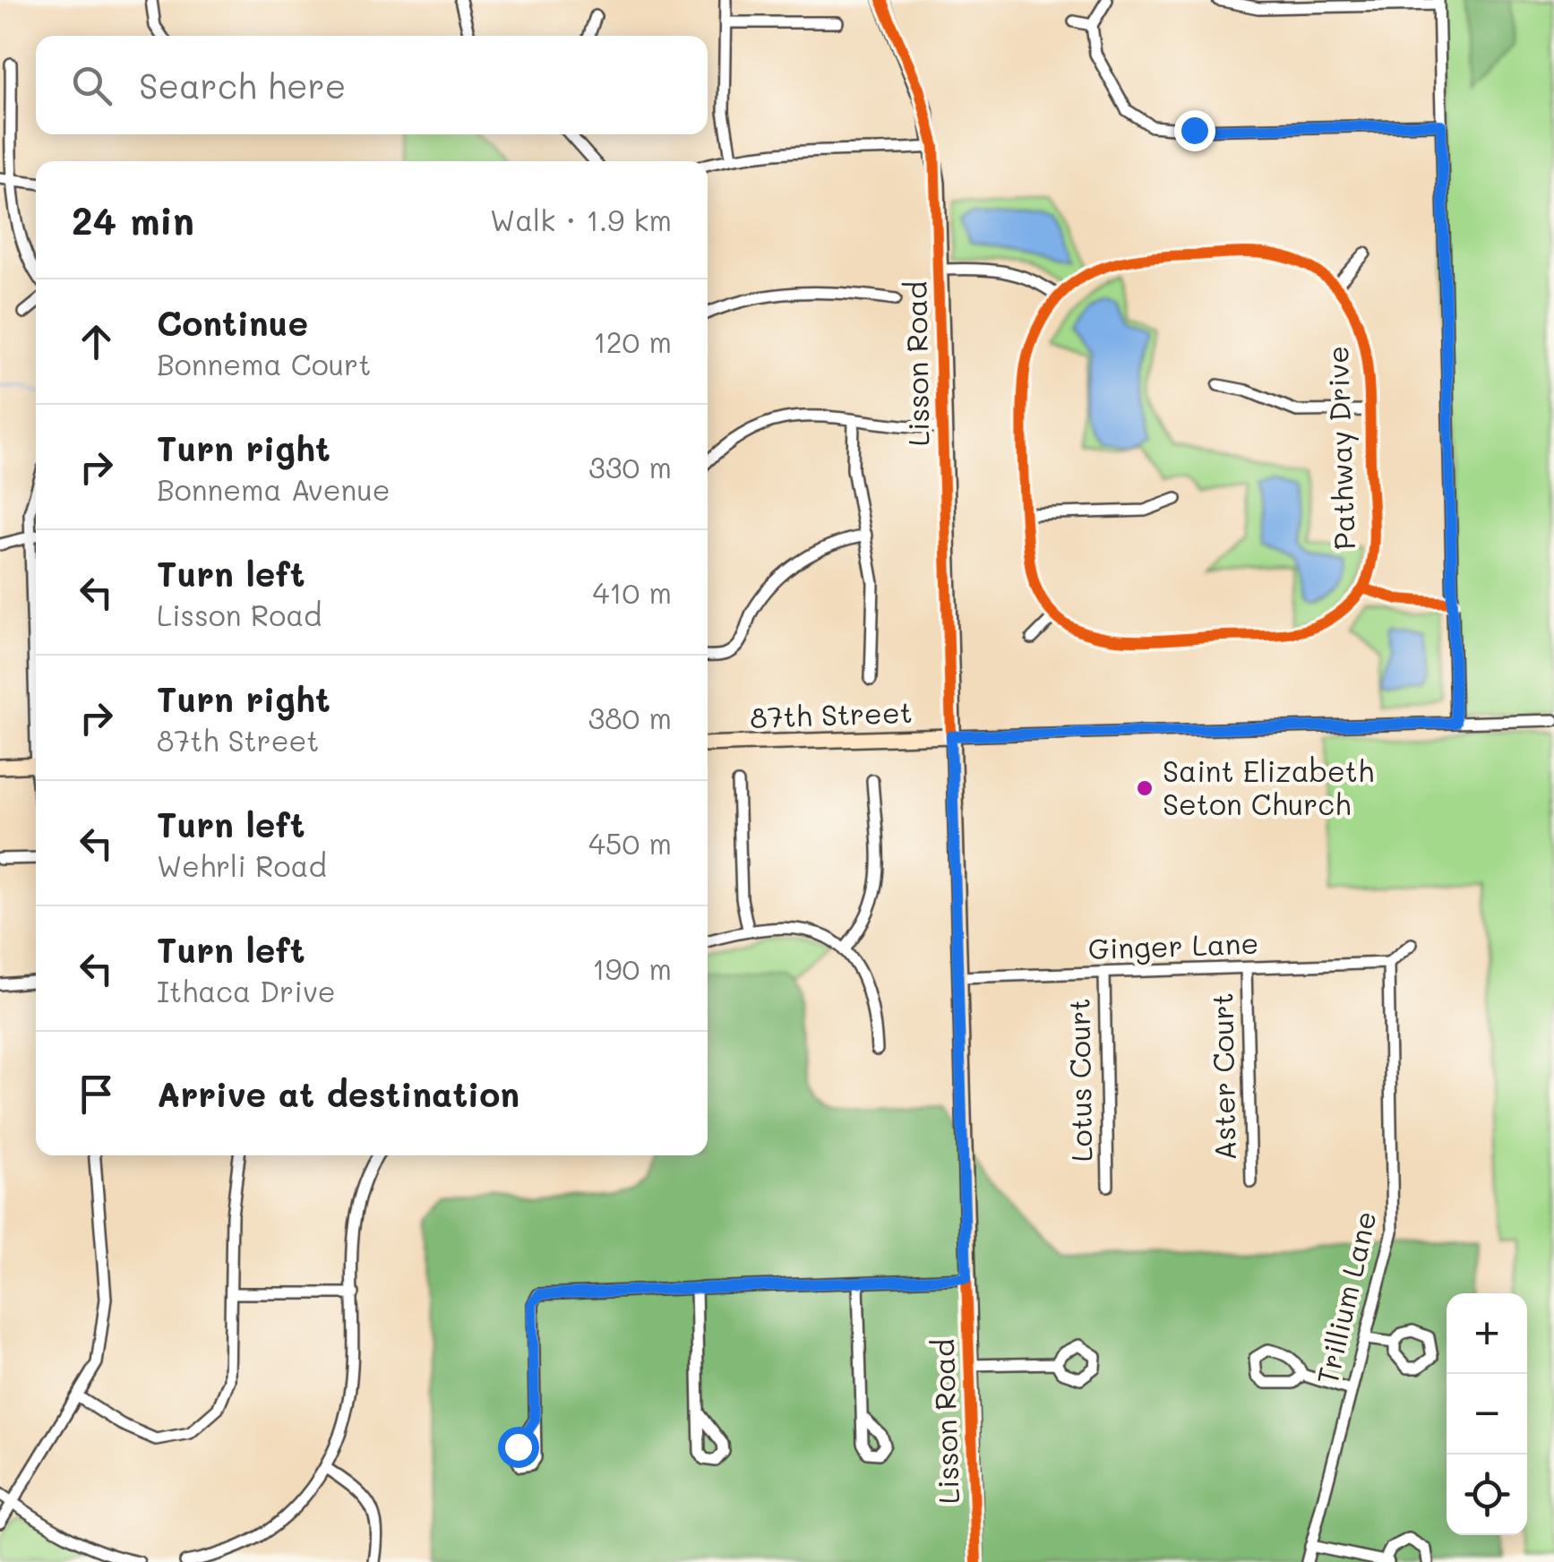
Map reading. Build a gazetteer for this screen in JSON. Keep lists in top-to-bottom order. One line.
{"streets":{"street":["Lisson Road","Pathway Drive","87th Street","Ginger Lane","Aster Court","Lotus Court","Trillium Lane"]},"crossings":[["Lisson Road","87th Street"],["Lisson Road","Ginger Lane"],["Ginger Lane","Aster Court"],["Ginger Lane","Lotus Court"],["Ginger Lane","Trillium Lane"]],"places":["Saint Elizabeth Seton Church"],"page":{"search":"Search here","heading":["24 min","Walk · 1.9 km"],"list":[["Continue","Bonnema Court","120 m"],["Turn right","Bonnema Avenue","330 m"],["Turn left","Lisson Road","410 m"],["Turn right","87th Street","380 m"],["Turn left","Wehrli Road","450 m"],["Turn left","Ithaca Drive","190 m"],"Arrive at destination"],"map_buttons":["+","−"]}}
